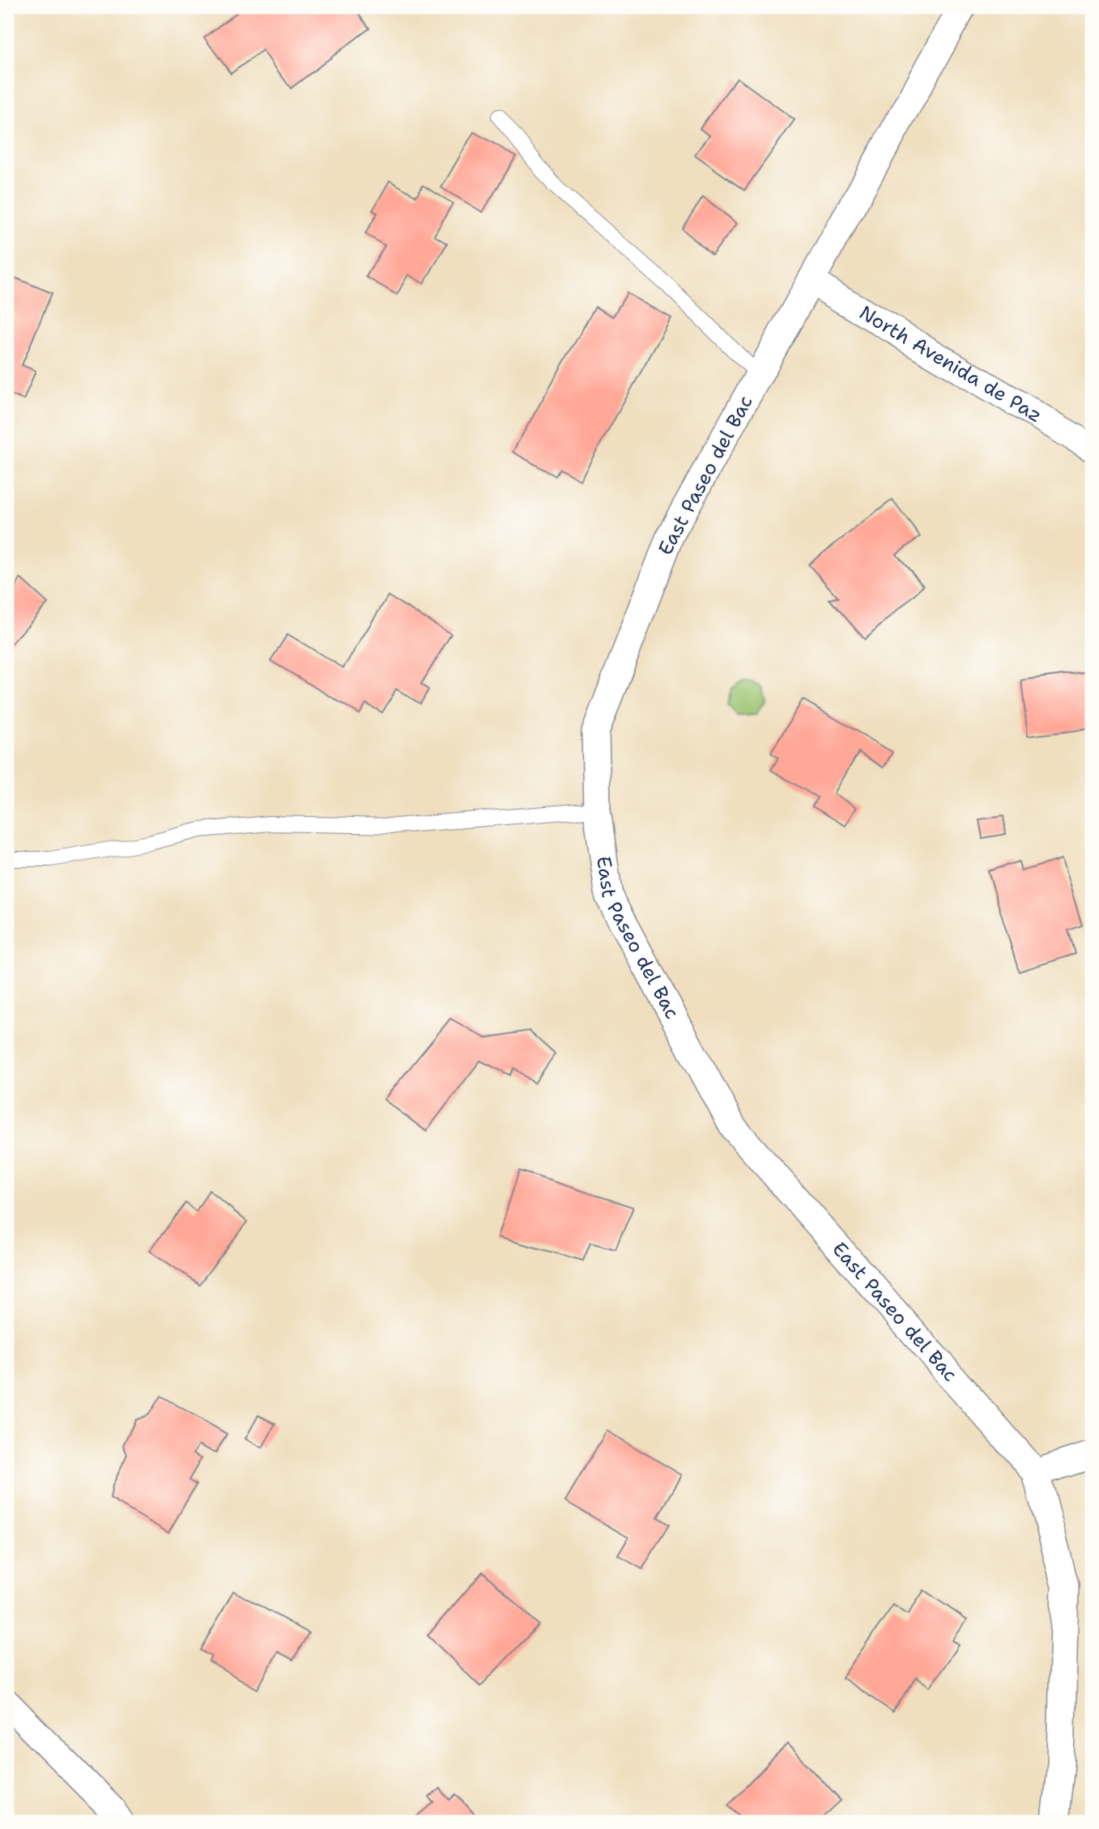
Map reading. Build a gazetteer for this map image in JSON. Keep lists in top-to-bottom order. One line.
{"streets":{"street":["North Avenida de Paz","East Paseo del Bac"]},"crossings":[["North Avenida de Paz","East Paseo del Bac"]]}
